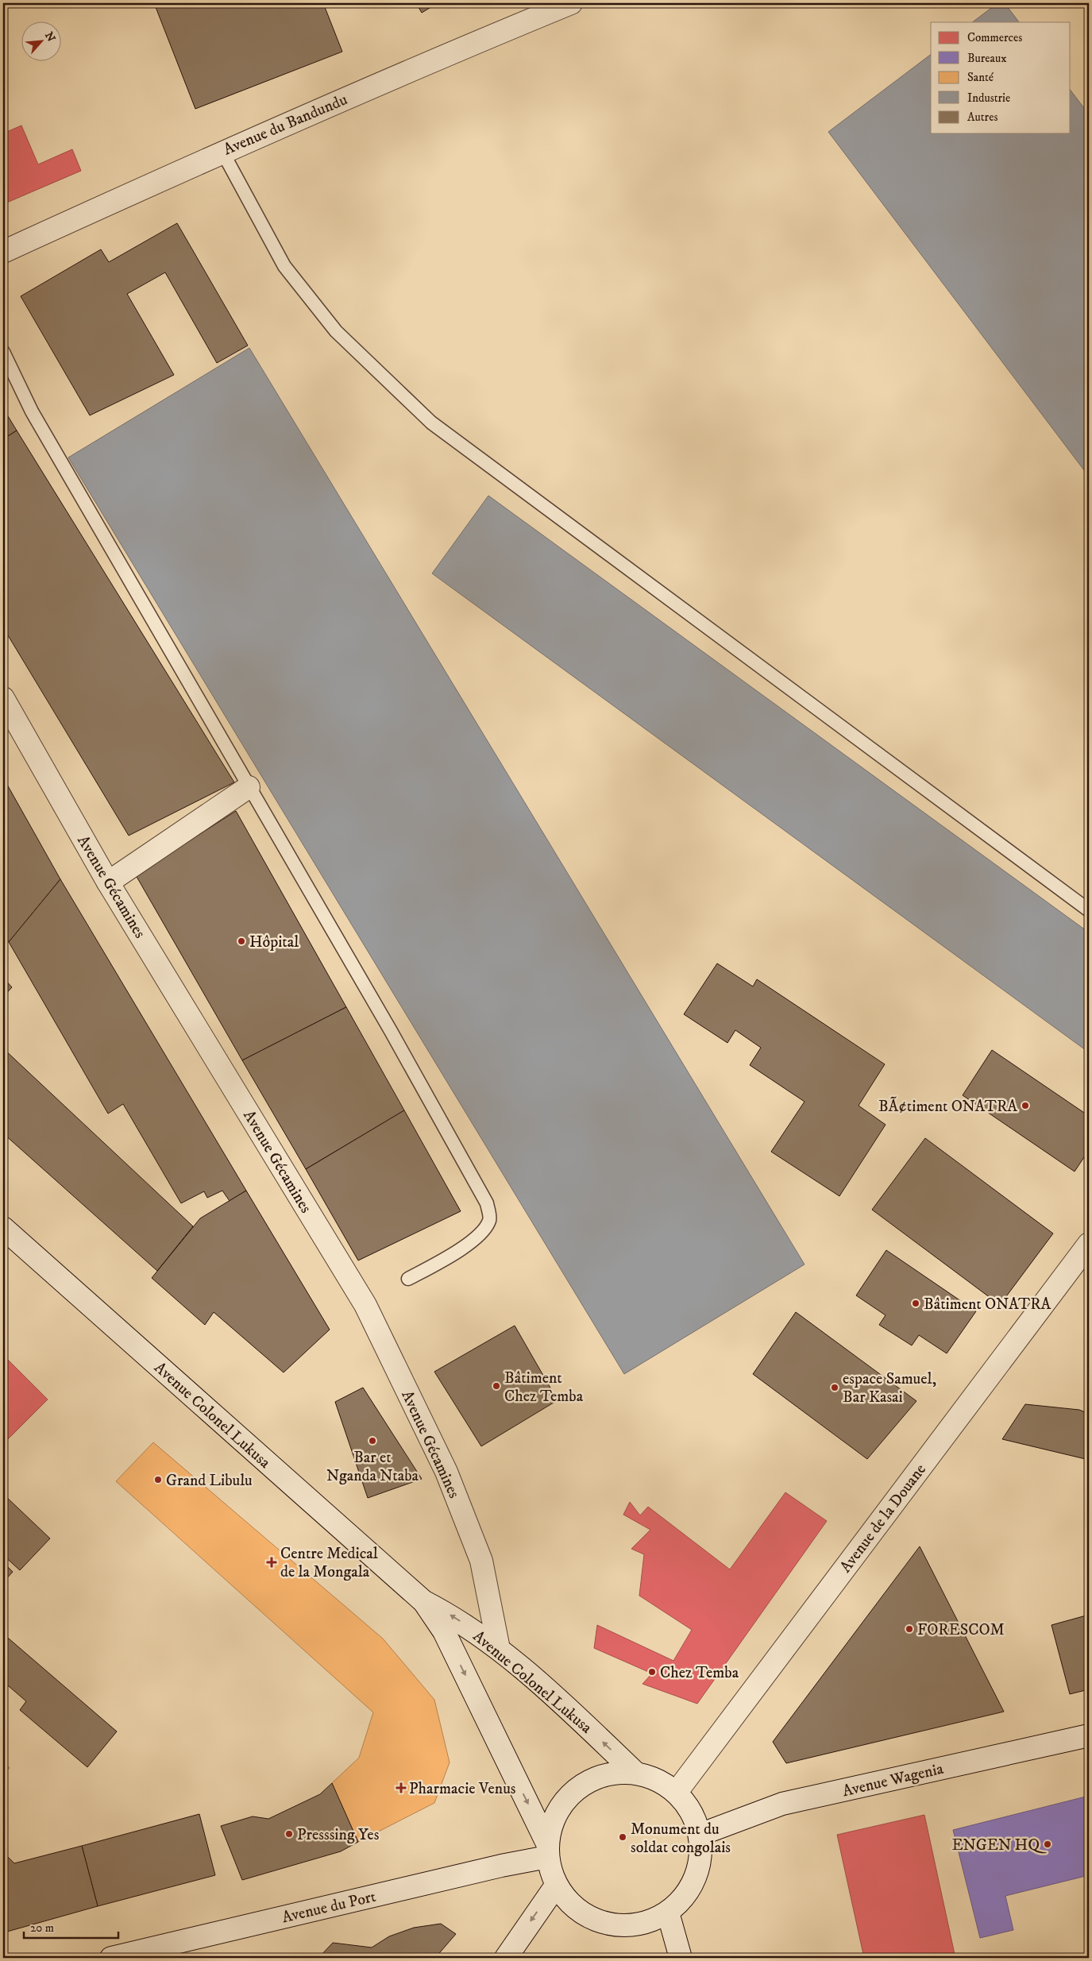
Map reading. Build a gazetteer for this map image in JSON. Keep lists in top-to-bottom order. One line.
{"streets":{"street":["Avenue du Bandundu","Avenue Gécamines","Avenue Colonel Lukusa","Avenue de la Douane","Avenue Wagenia","Avenue du Port"]},"crossings":[["Avenue Gécamines","Avenue Colonel Lukusa"],["Avenue Colonel Lukusa","Avenue du Port"]],"places":{"other":["Hôpital","BÃ¢timent ONATRA","Bâtiment ONATRA","Bâtiment Chez Temba","espace Samuel, Bar Kasai","Bar et Nganda Ntaba","Grand Libulu","FORESCOM","Chez Temba","Presssing Yes","Monument du soldat congolais","ENGEN HQ"],"health":["Centre Medical de la Mongala","Pharmacie Venus"]},"legend":["Commerces","Bureaux","Santé","Industrie","Autres"],"scale_bar":"20 m","north":"top right"}
